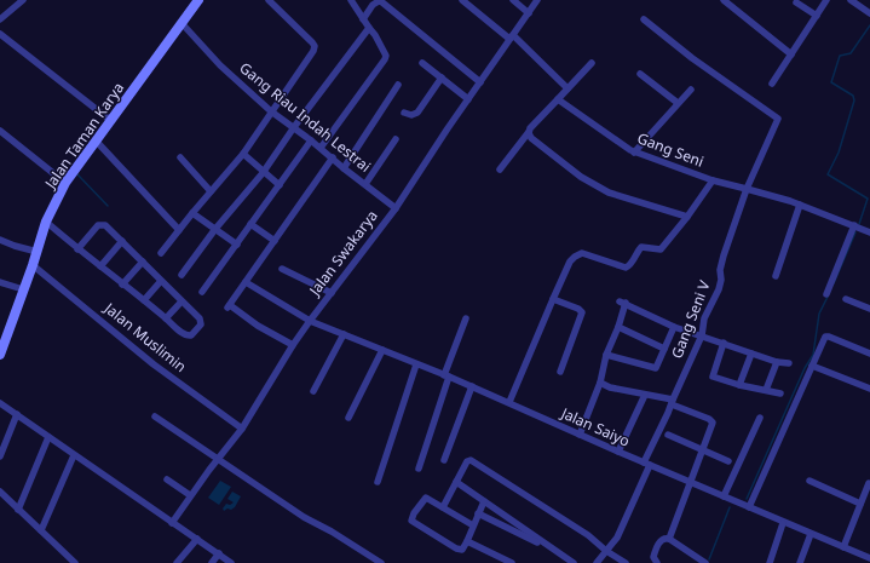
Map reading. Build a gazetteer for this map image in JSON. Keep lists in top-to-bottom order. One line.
{"streets":{"street":["Gang Riau Indah Lestrai","Jalan Taman Karya","Gang Seni","Jalan Swakarya","Gang Seni V","Jalan Muslimin","Jalan Saiyo"]},"crossings":[["Gang Riau Indah Lestrai","Jalan Taman Karya"],["Gang Riau Indah Lestrai","Jalan Swakarya"],["Jalan Taman Karya","Jalan Muslimin"],["Gang Seni","Gang Seni V"],["Jalan Swakarya","Jalan Muslimin"],["Jalan Swakarya","Jalan Saiyo"],["Gang Seni V","Jalan Saiyo"]]}
